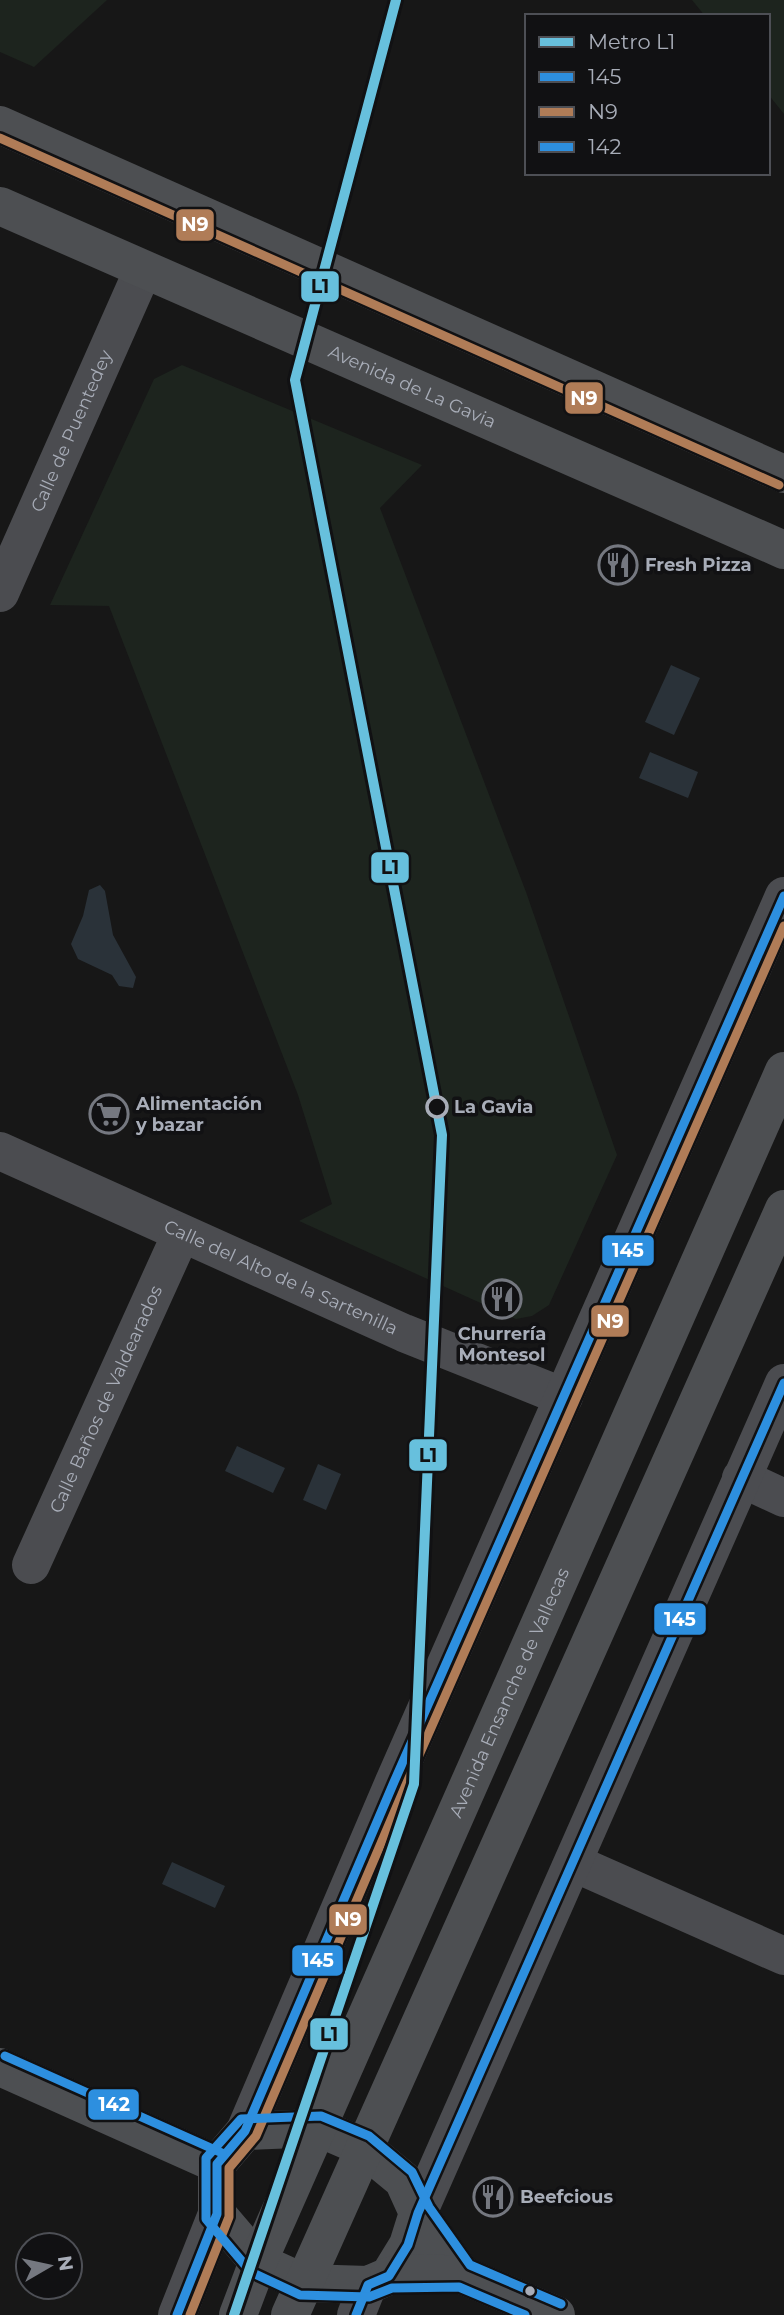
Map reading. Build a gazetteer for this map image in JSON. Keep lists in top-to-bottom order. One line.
{"streets":{"main road":["Avenida de La Gavia","Avenida Ensanche de Vallecas"],"street":["Calle de Puentedey","Calle del Alto de la Sartenilla","Calle Baños de Valdearados"]},"crossings":[["Avenida de La Gavia","Calle de Puentedey"],["Calle del Alto de la Sartenilla","Calle Baños de Valdearados"]],"places":{"restaurant":["Fresh Pizza","Churrería Montesol","Beefcious"],"other":["La Gavia"],"supermarket":["Alimentación y bazar"]},"lines":["metro line L1","transit line N9","transit line 145","transit line 142"],"legend":["Metro L1","145","N9","142"],"north":"right"}
